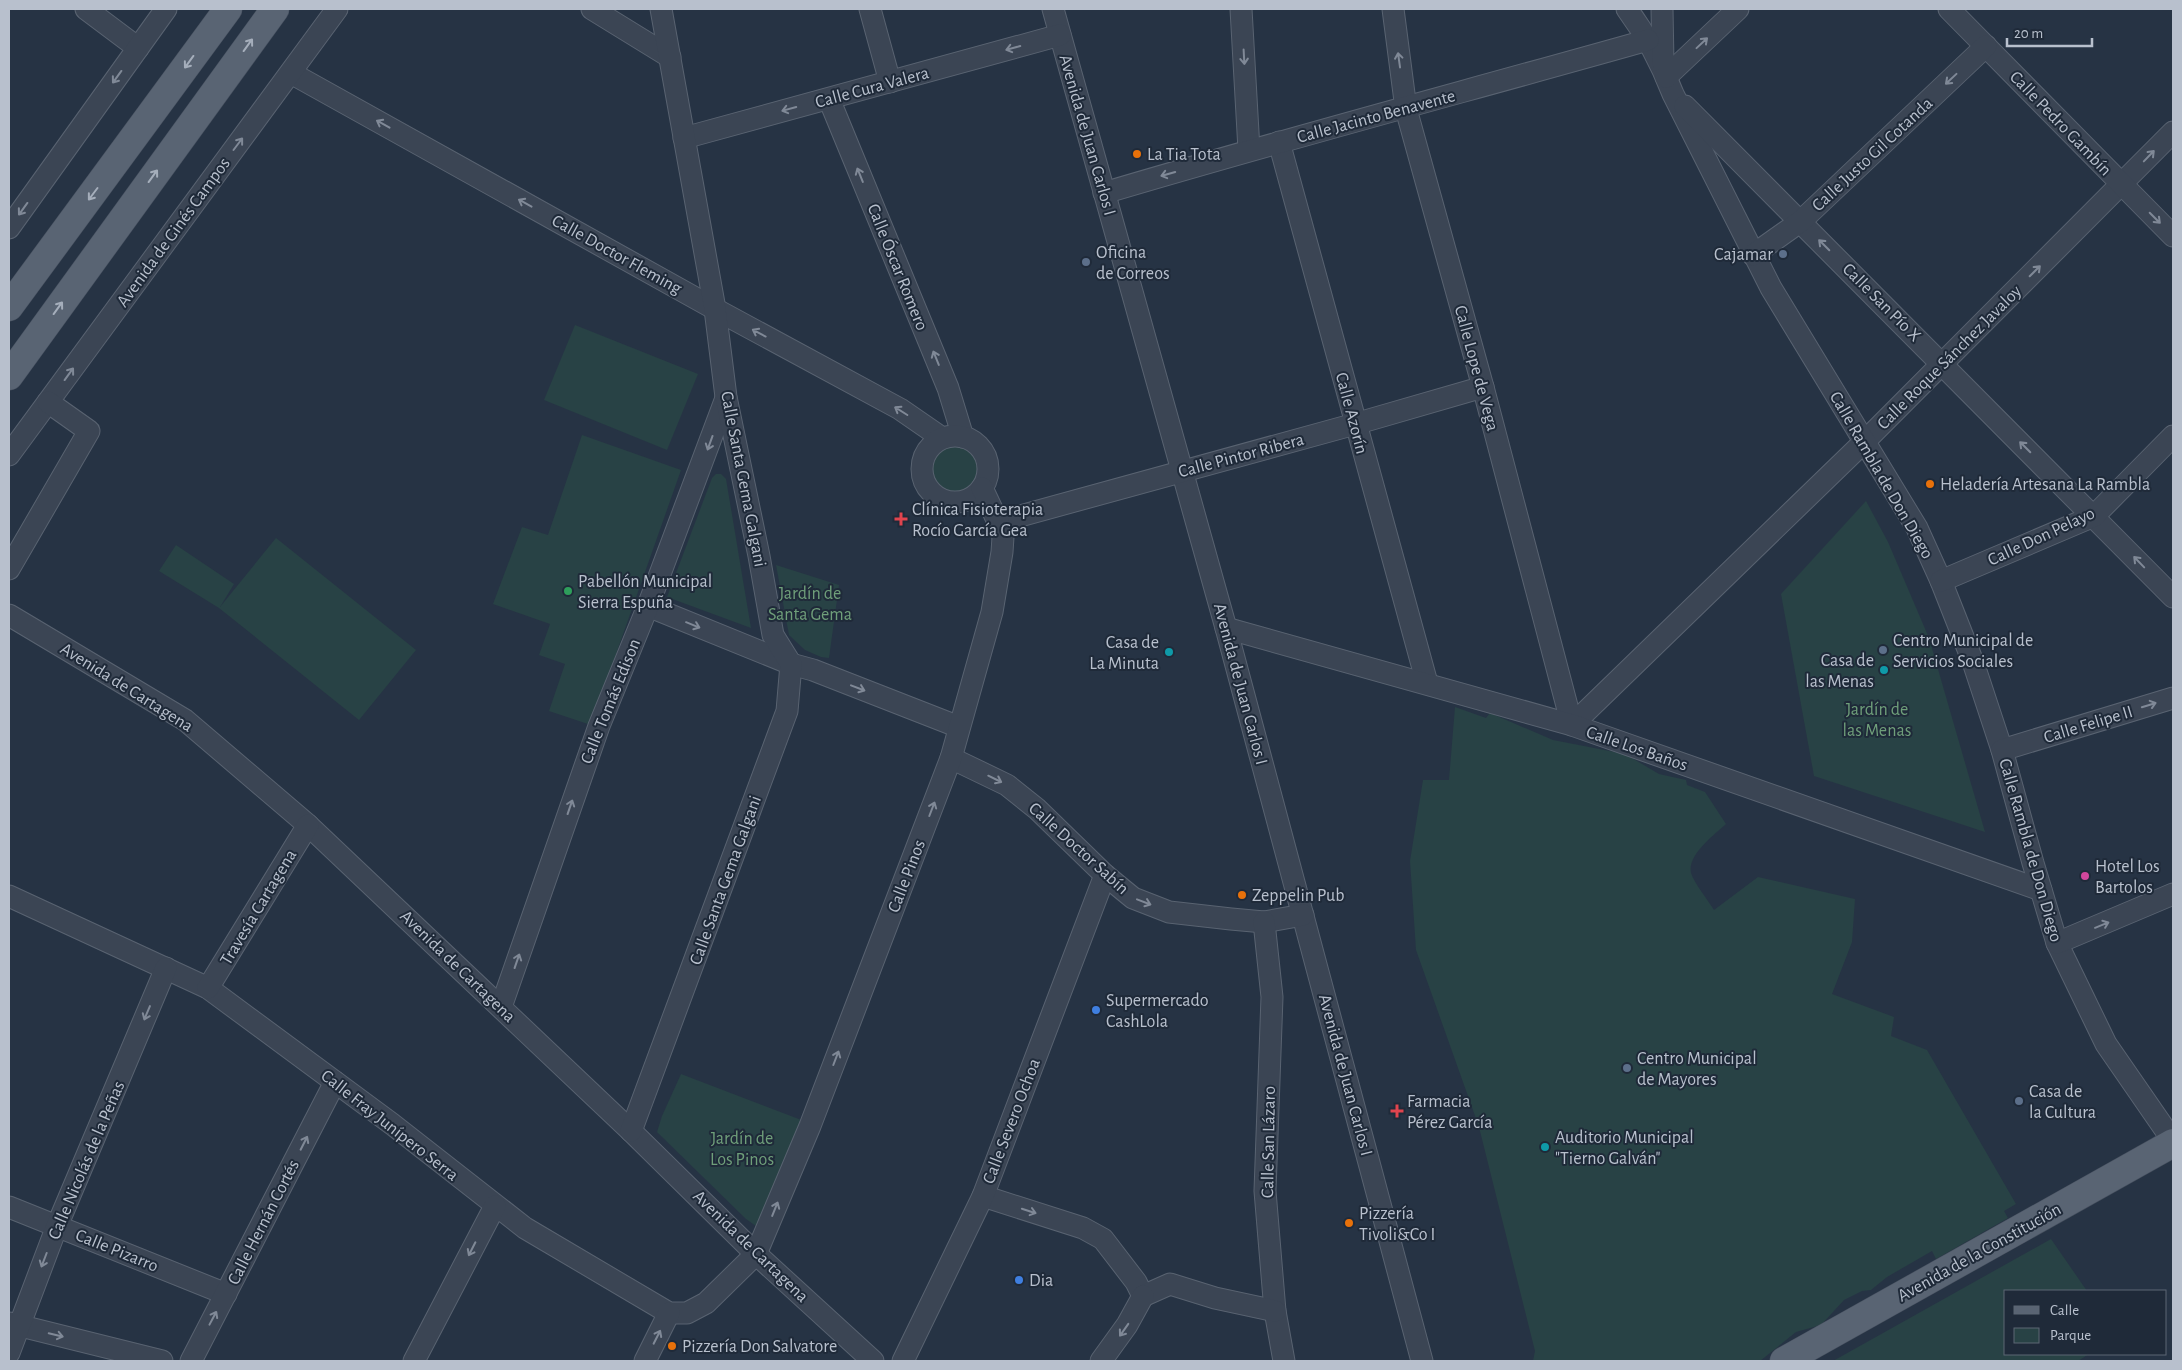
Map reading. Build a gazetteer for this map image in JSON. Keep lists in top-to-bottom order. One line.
{"streets":{"main road":["Avenida de la Constitución"],"street":["Calle Cura Valera","Calle Jacinto Benavente","Calle Pedro Gambín","Avenida de Juan Carlos I","Calle Justo Gil Cotanda","Avenida de Ginés Campos","Calle Doctor Fleming","Calle Óscar Romero","Calle San Pío X","Calle Roque Sánchez Javaloy","Calle Lope de Vega","Calle Azorín","Calle Pintor Ribera","Calle Rambla de Don Diego","Calle Santa Gema Galgani","Calle Don Pelayo","Avenida de Cartagena","Calle Tomás Edison","Calle Felipe II","Calle Los Baños","Calle Doctor Sabín","Calle Pinos","Travesía Cartagena","Calle Severo Ochoa","Calle Fray Junípero Serra","Calle San Lázaro","Calle Nicolás de la Peñas","Calle Hernán Cortés","Calle Pizarro"]},"crossings":[["Calle Cura Valera","Avenida de Juan Carlos I"],["Calle Cura Valera","Calle Óscar Romero"],["Calle Cura Valera","Calle Santa Gema Galgani"],["Calle Jacinto Benavente","Avenida de Juan Carlos I"],["Calle Jacinto Benavente","Calle Lope de Vega"],["Calle Jacinto Benavente","Calle Azorín"],["Calle Pedro Gambín","Calle Justo Gil Cotanda"],["Calle Pedro Gambín","Calle Roque Sánchez Javaloy"],["Avenida de Juan Carlos I","Calle Pintor Ribera"],["Avenida de Juan Carlos I","Calle Los Baños"],["Avenida de Juan Carlos I","Calle Doctor Sabín"],["Calle Justo Gil Cotanda","Calle San Pío X"],["Calle Justo Gil Cotanda","Calle Rambla de Don Diego"],["Avenida de Ginés Campos","Calle Doctor Fleming"],["Calle Doctor Fleming","Calle Óscar Romero"],["Calle Doctor Fleming","Calle Santa Gema Galgani"],["Calle Doctor Fleming","Calle Pinos"],["Calle Óscar Romero","Calle Pinos"],["Calle San Pío X","Calle Roque Sánchez Javaloy"],["Calle San Pío X","Calle Rambla de Don Diego"],["Calle San Pío X","Calle Don Pelayo"],["Calle Roque Sánchez Javaloy","Calle Lope de Vega"],["Calle Roque Sánchez Javaloy","Calle Rambla de Don Diego"],["Calle Roque Sánchez Javaloy","Calle Los Baños"],["Calle Lope de Vega","Calle Pintor Ribera"],["Calle Lope de Vega","Calle Los Baños"],["Calle Azorín","Calle Pintor Ribera"],["Calle Azorín","Calle Los Baños"],["Calle Pintor Ribera","Calle Pinos"],["Calle Rambla de Don Diego","Calle Don Pelayo"],["Calle Rambla de Don Diego","Calle Felipe II"],["Calle Rambla de Don Diego","Calle Los Baños"],["Calle Rambla de Don Diego","Avenida de la Constitución"],["Calle Santa Gema Galgani","Avenida de Cartagena"],["Calle Santa Gema Galgani","Calle Tomás Edison"],["Avenida de Cartagena","Calle Tomás Edison"],["Avenida de Cartagena","Calle Pinos"],["Avenida de Cartagena","Travesía Cartagena"],["Calle Doctor Sabín","Calle Pinos"],["Calle Doctor Sabín","Calle Severo Ochoa"],["Calle Doctor Sabín","Calle San Lázaro"],["Travesía Cartagena","Calle Fray Junípero Serra"],["Calle Fray Junípero Serra","Calle Nicolás de la Peñas"],["Calle Fray Junípero Serra","Calle Hernán Cortés"],["Calle Nicolás de la Peñas","Calle Pizarro"],["Calle Hernán Cortés","Calle Pizarro"]],"one_way":["Calle Cura Valera","Calle Justo Gil Cotanda","Calle Doctor Fleming","Calle Óscar Romero","Calle San Pío X","Calle Roque Sánchez Javaloy","Calle Felipe II","Calle Doctor Sabín","Calle Pinos","Calle Nicolás de la Peñas","Calle Hernán Cortés"],"parks":["Jardín de Santa Gema","Jardín de las Menas","Jardín de Los Pinos"],"places":{"other":["La Tia Tota","Cajamar","Oficina de Correos","Heladería Artesana La Rambla","Pabellón Municipal Sierra Espuña","Centro Municipal de Servicios Sociales","Casa de La Minuta","Casa de las Menas","Hotel Los Bartolos","Zeppelin Pub","Supermercado CashLola","Centro Municipal de Mayores","Casa de la Cultura","Auditorio Municipal \"Tierno Galván\"","Pizzería Tivoli&Co I","Dia","Pizzería Don Salvatore"],"health":["Clínica Fisioterapia Rocío García Gea","Farmacia Pérez García"]},"legend":["Calle","Parque"],"scale_bar":"20 m"}
